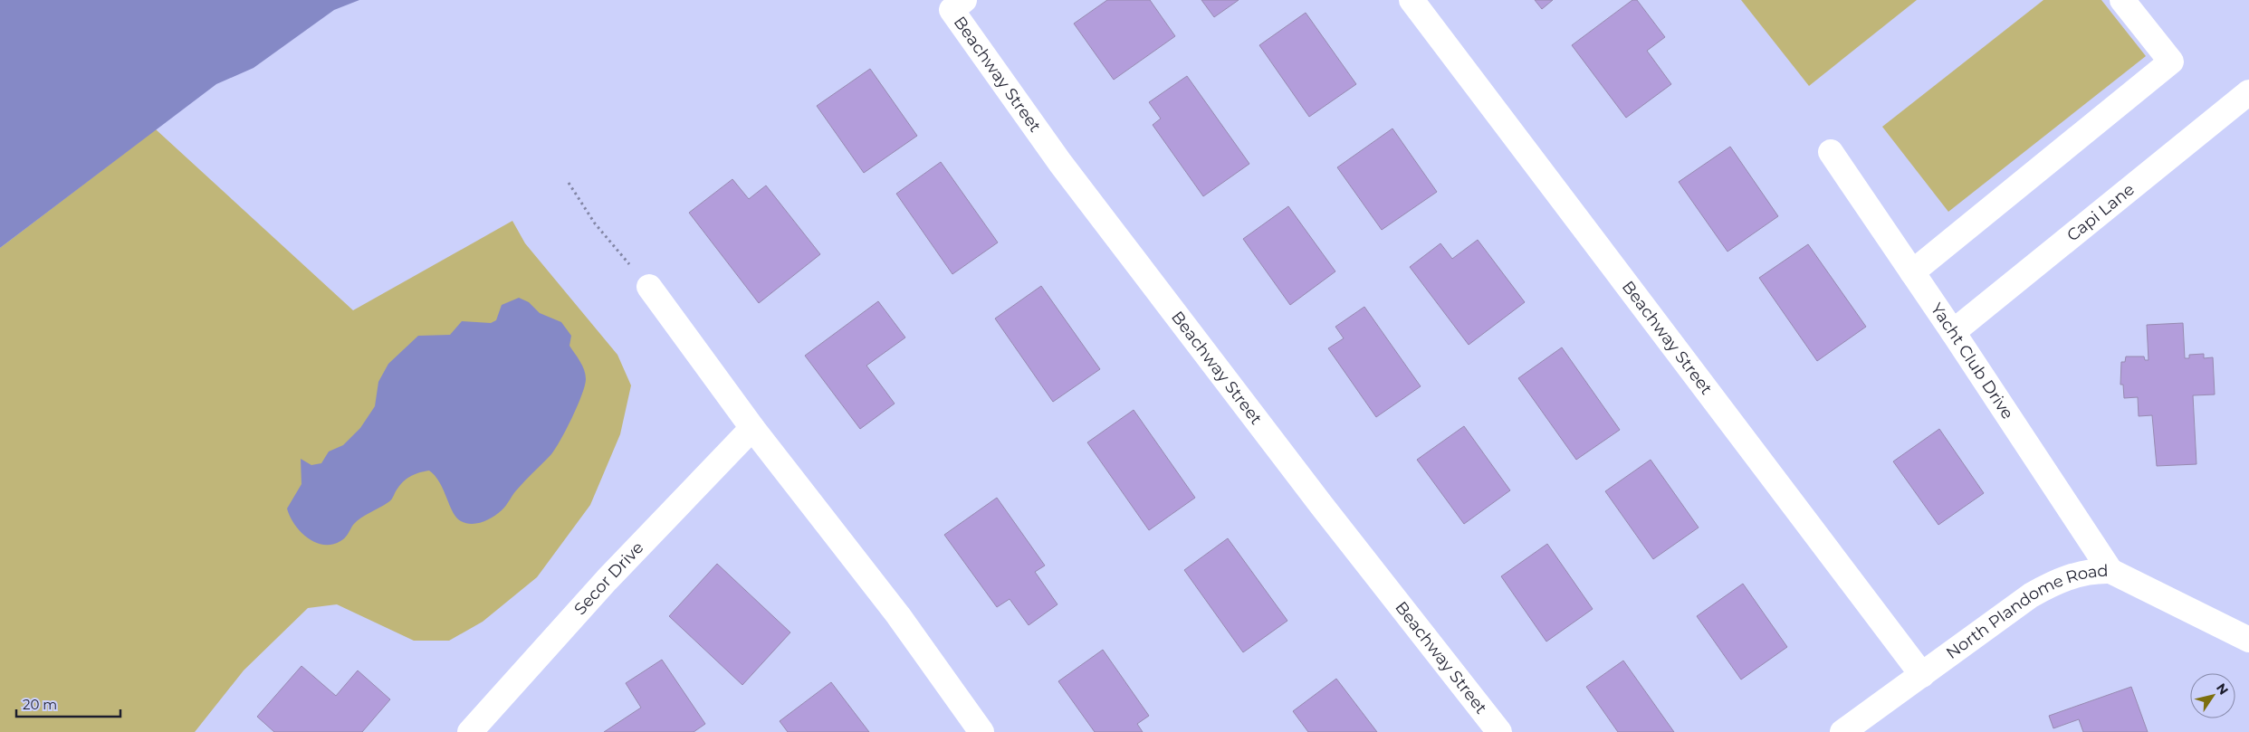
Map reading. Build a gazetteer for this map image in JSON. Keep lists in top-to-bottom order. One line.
{"streets":{"street":["Beachway Street","Capi Lane","Yacht Club Drive","Secor Drive","North Plandome Road"]},"crossings":[["Beachway Street","North Plandome Road"],["Capi Lane","Yacht Club Drive"],["Yacht Club Drive","North Plandome Road"]],"scale_bar":"20 m","north":"top right"}
